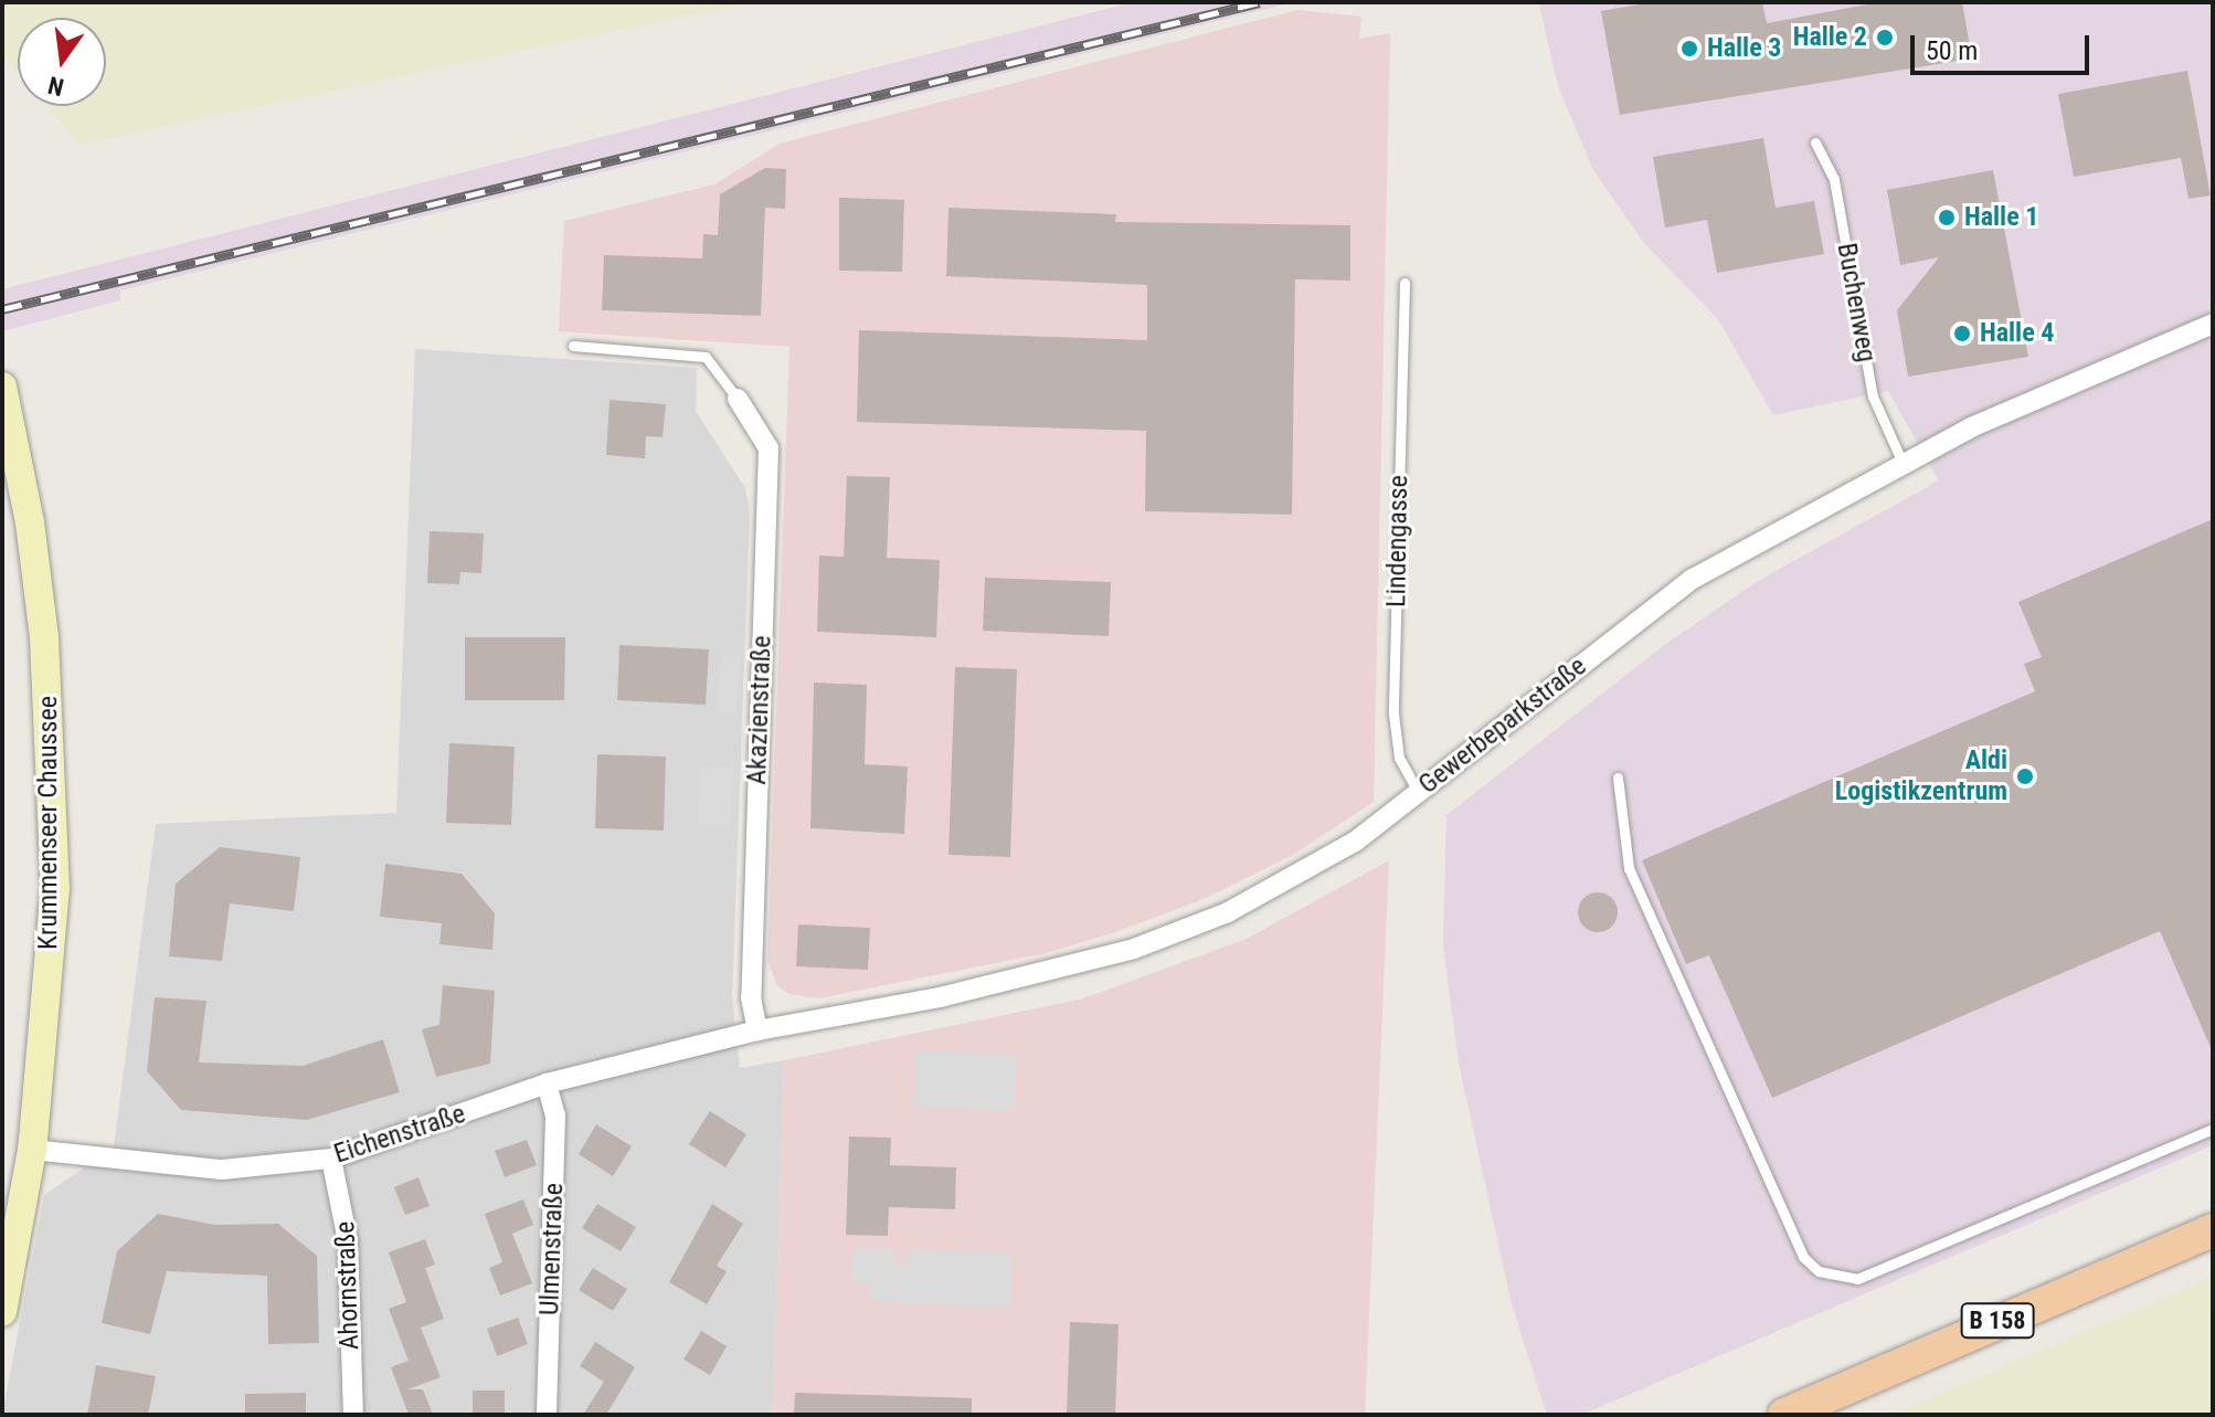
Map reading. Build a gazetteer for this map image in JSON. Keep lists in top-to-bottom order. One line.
{"streets":{"main road":["Krummenseer Chaussee","B 158"],"street":["Akazienstraße","Gewerbeparkstraße","Eichenstraße","Ulmenstraße","Ahornstraße"],"lane":["Buchenweg","Lindengasse"]},"crossings":[["Buchenweg","Gewerbeparkstraße"],["Lindengasse","Gewerbeparkstraße"],["Akazienstraße","Gewerbeparkstraße"],["Akazienstraße","Eichenstraße"],["Gewerbeparkstraße","Eichenstraße"],["Krummenseer Chaussee","Eichenstraße"],["Eichenstraße","Ulmenstraße"],["Eichenstraße","Ahornstraße"]],"places":["Halle 2","Halle 3","Halle 1","Halle 4","Aldi Logistikzentrum"],"scale_bar":"50 m","north":"bottom"}
